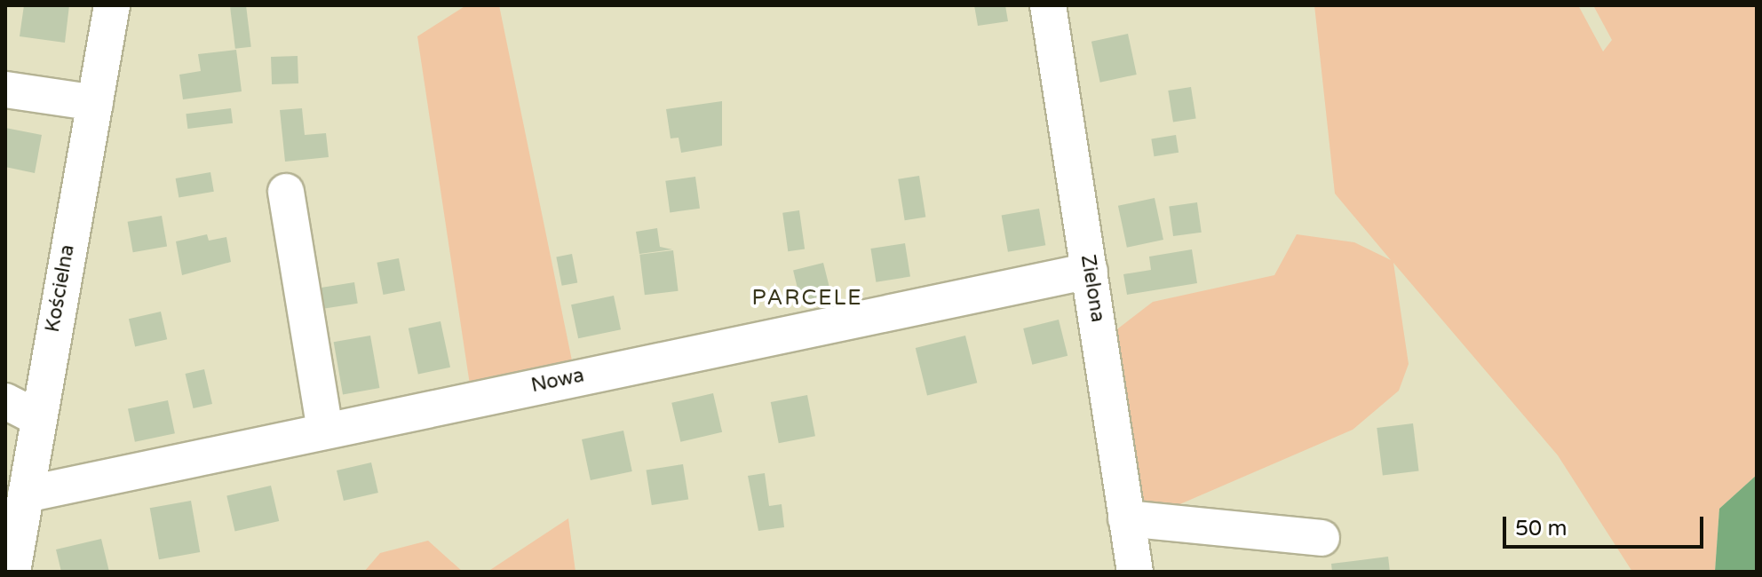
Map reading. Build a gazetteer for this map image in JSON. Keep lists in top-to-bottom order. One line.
{"streets":{"street":["Kościelna","Zielona","Nowa"]},"crossings":[["Kościelna","Nowa"],["Zielona","Nowa"]],"districts":["PARCELE"],"scale_bar":"50 m"}
